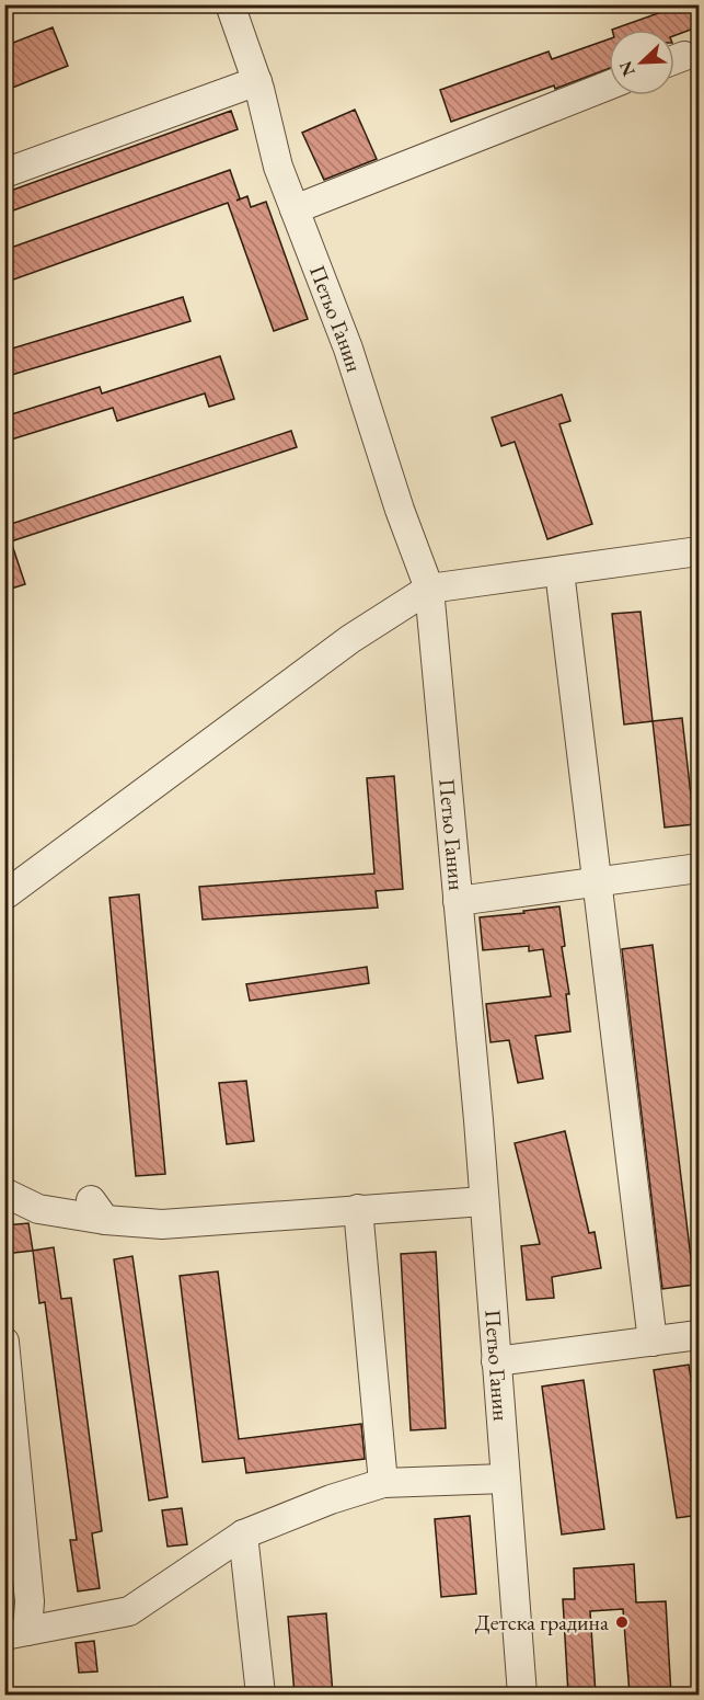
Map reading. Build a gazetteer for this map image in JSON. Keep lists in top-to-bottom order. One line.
{"streets":{"street":["Петьо Ганин"]},"places":["Детска градина"],"north":"bottom left"}
